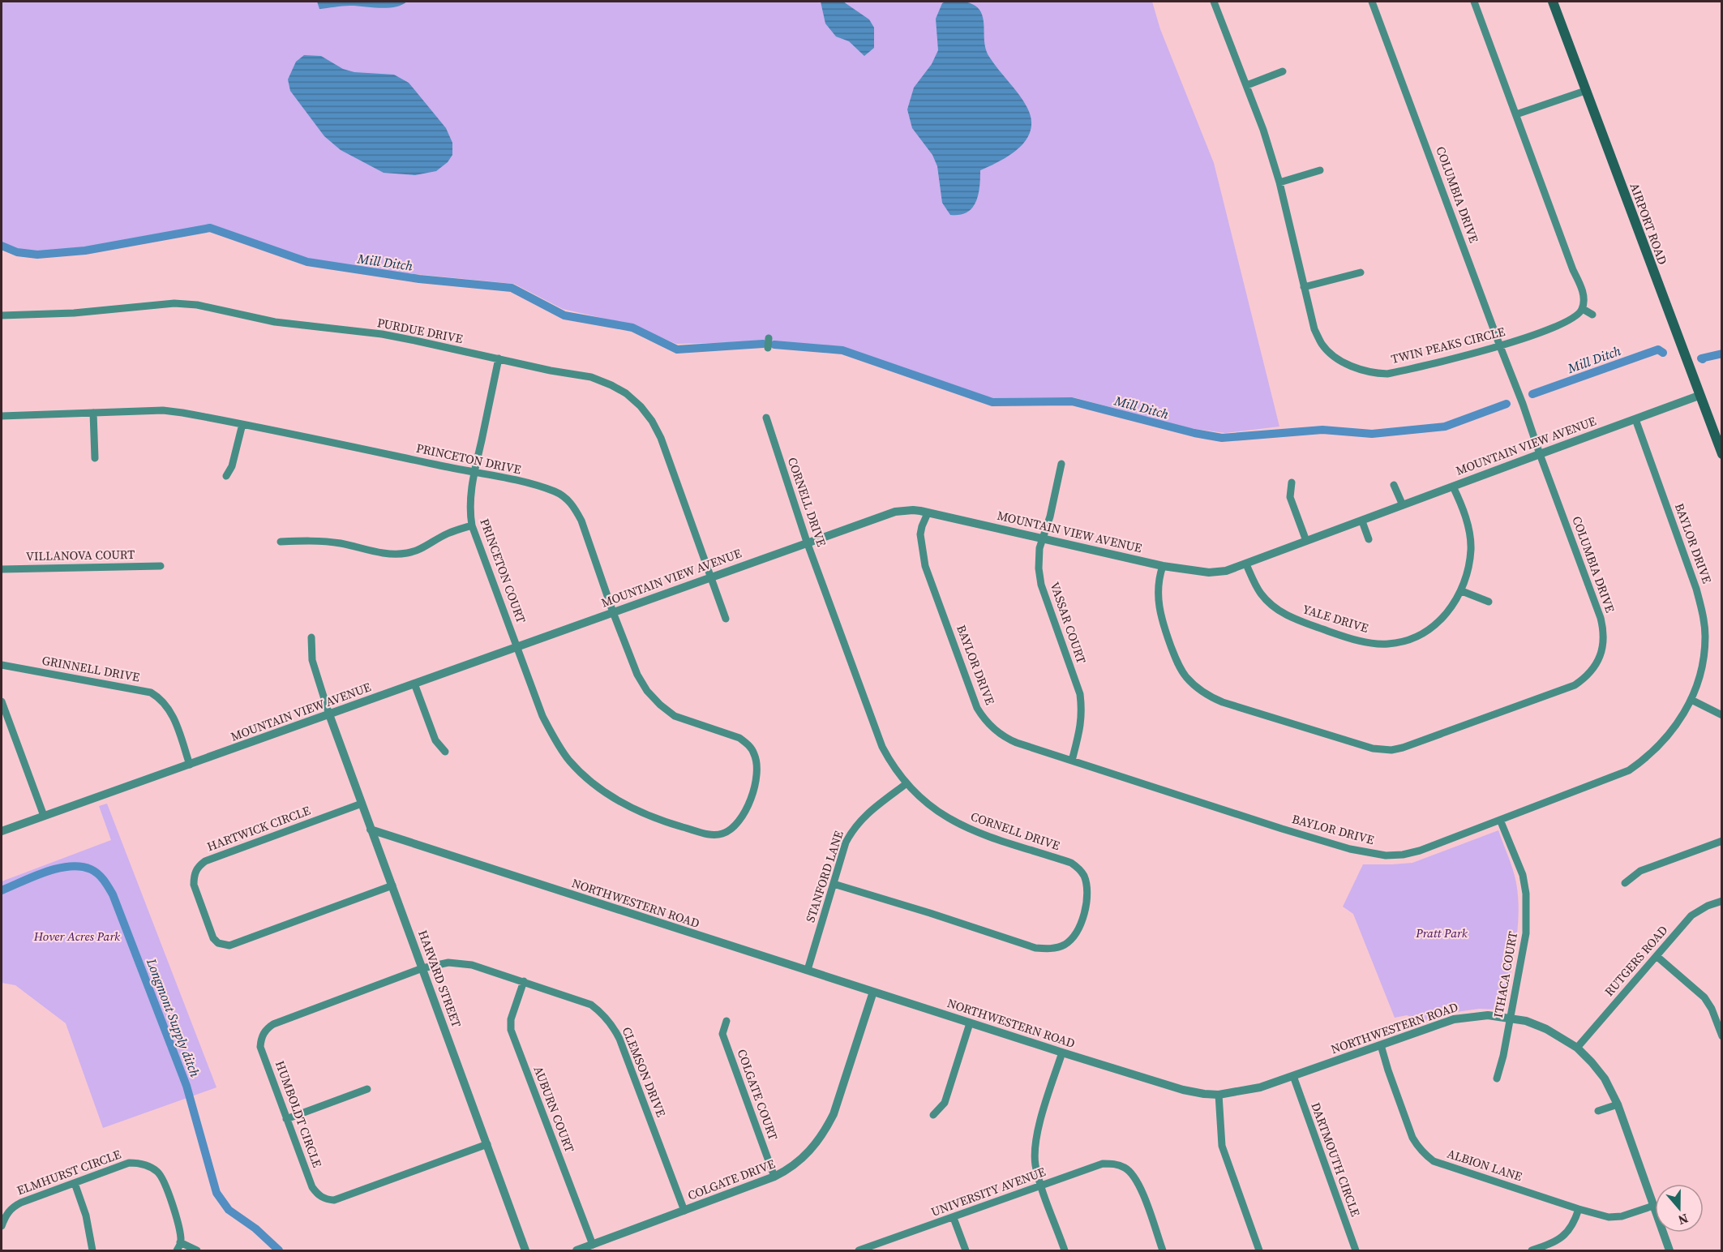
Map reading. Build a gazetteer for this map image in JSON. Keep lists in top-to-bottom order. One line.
{"streets":{"main road":["AIRPORT ROAD"],"street":["COLUMBIA DRIVE","PURDUE DRIVE","TWIN PEAKS CIRCLE","MOUNTAIN VIEW AVENUE","PRINCETON DRIVE","CORNELL DRIVE","BAYLOR DRIVE","VILLANOVA COURT","PRINCETON COURT","YALE DRIVE","VASSAR COURT","GRINNELL DRIVE","HARTWICK CIRCLE","STANFORD LANE","NORTHWESTERN ROAD","RUTGERS ROAD","ITHACA COURT","HARVARD STREET","CLEMSON DRIVE","COLGATE COURT","AUBURN COURT","HUMBOLDT CIRCLE","DARTMOUTH CIRCLE","ALBION LANE","ELMHURST CIRCLE","COLGATE DRIVE","UNIVERSITY AVENUE"]},"crossings":[["COLUMBIA DRIVE","TWIN PEAKS CIRCLE"],["COLUMBIA DRIVE","MOUNTAIN VIEW AVENUE"],["AIRPORT ROAD","MOUNTAIN VIEW AVENUE"],["PURDUE DRIVE","MOUNTAIN VIEW AVENUE"],["PURDUE DRIVE","PRINCETON COURT"],["MOUNTAIN VIEW AVENUE","PRINCETON DRIVE"],["MOUNTAIN VIEW AVENUE","CORNELL DRIVE"],["MOUNTAIN VIEW AVENUE","BAYLOR DRIVE"],["MOUNTAIN VIEW AVENUE","PRINCETON COURT"],["MOUNTAIN VIEW AVENUE","YALE DRIVE"],["MOUNTAIN VIEW AVENUE","VASSAR COURT"],["MOUNTAIN VIEW AVENUE","GRINNELL DRIVE"],["MOUNTAIN VIEW AVENUE","HARVARD STREET"],["PRINCETON DRIVE","PRINCETON COURT"],["CORNELL DRIVE","STANFORD LANE"],["BAYLOR DRIVE","VASSAR COURT"],["BAYLOR DRIVE","ITHACA COURT"],["HARTWICK CIRCLE","HARVARD STREET"],["STANFORD LANE","NORTHWESTERN ROAD"],["NORTHWESTERN ROAD","RUTGERS ROAD"],["NORTHWESTERN ROAD","ITHACA COURT"],["NORTHWESTERN ROAD","HARVARD STREET"],["NORTHWESTERN ROAD","DARTMOUTH CIRCLE"],["NORTHWESTERN ROAD","ALBION LANE"],["NORTHWESTERN ROAD","COLGATE DRIVE"],["HARVARD STREET","CLEMSON DRIVE"],["HARVARD STREET","HUMBOLDT CIRCLE"],["CLEMSON DRIVE","AUBURN COURT"],["CLEMSON DRIVE","HUMBOLDT CIRCLE"],["CLEMSON DRIVE","COLGATE DRIVE"],["COLGATE COURT","COLGATE DRIVE"],["AUBURN COURT","COLGATE DRIVE"]],"water":["Mill Ditch","Longmont Supply ditch"],"parks":["Pratt Park","Hover Acres Park"],"north":"bottom"}
